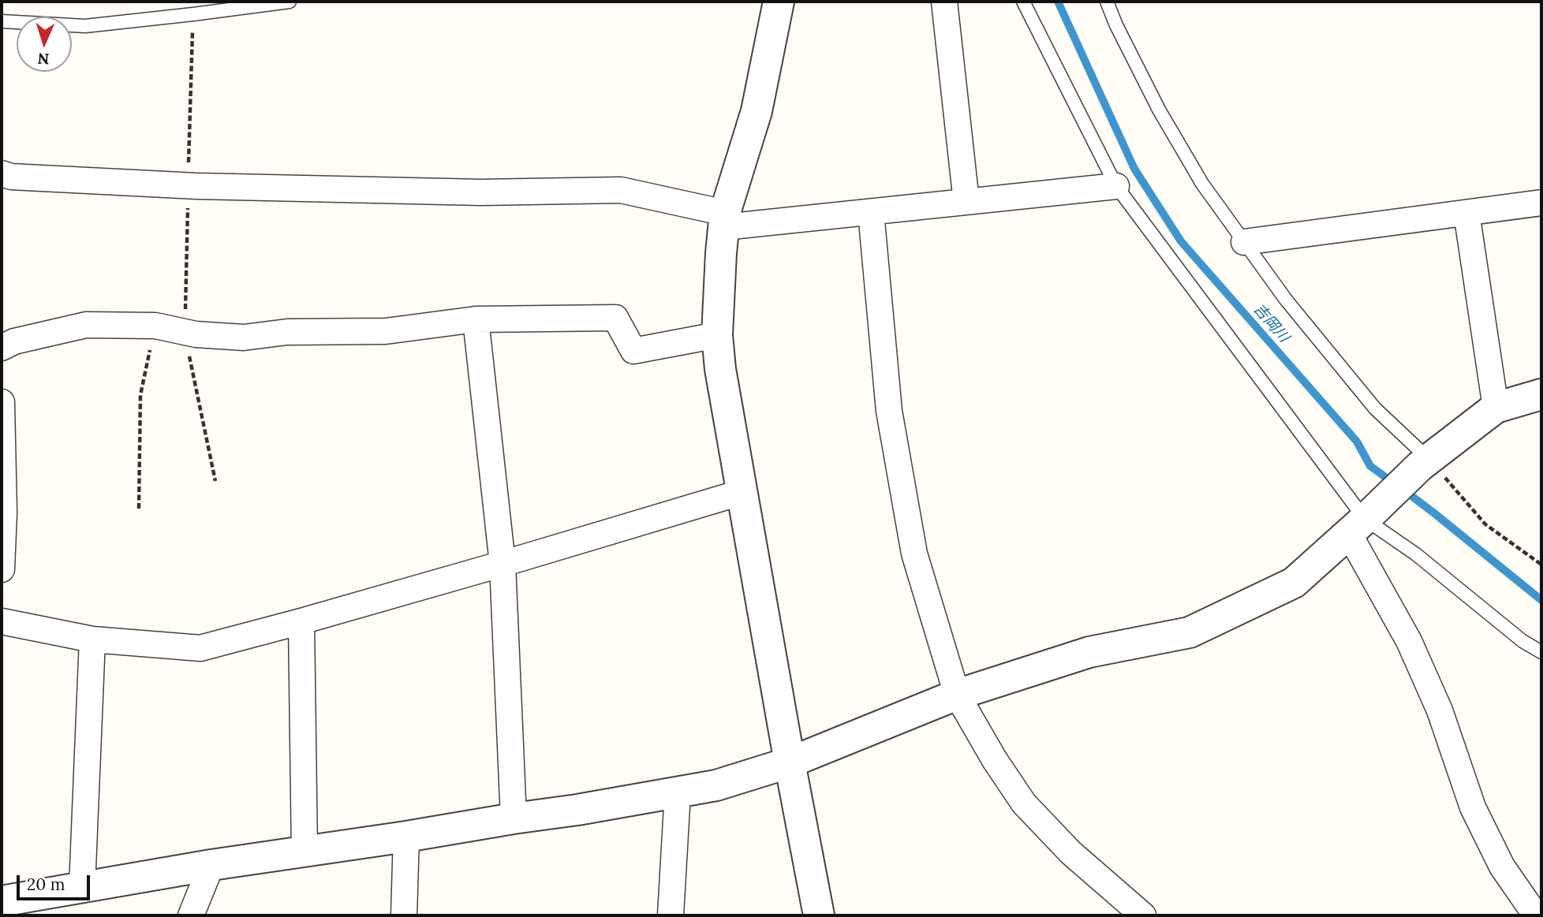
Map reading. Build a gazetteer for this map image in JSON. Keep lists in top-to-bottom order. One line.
{"water":["吉岡川"],"scale_bar":"20 m","north":"bottom"}
